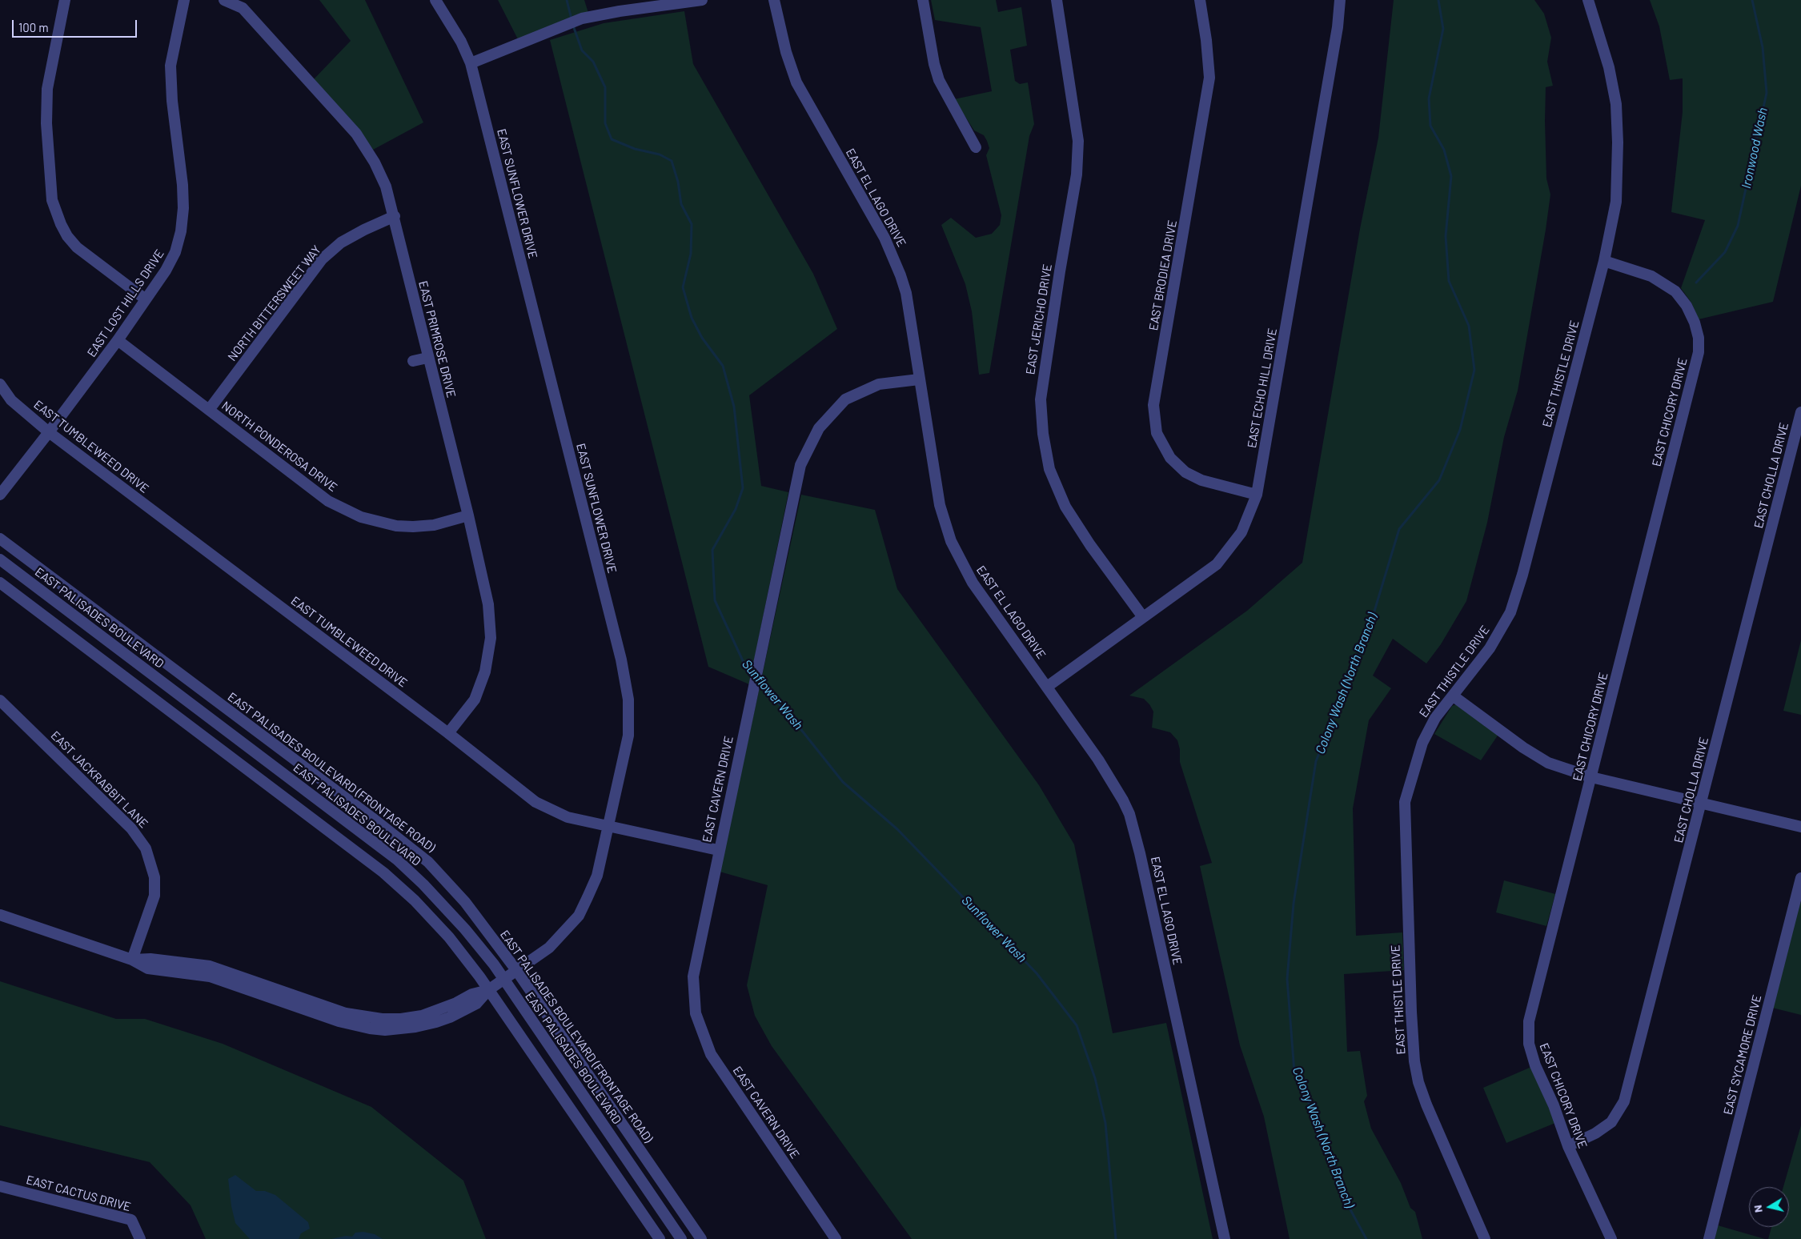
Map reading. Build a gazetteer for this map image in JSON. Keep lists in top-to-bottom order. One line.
{"streets":{"street":["EAST SUNFLOWER DRIVE","EAST EL LAGO DRIVE","EAST BRODIEA DRIVE","EAST LOST HILLS DRIVE","NORTH BITTERSWEET WAY","EAST JERICHO DRIVE","EAST PRIMROSE DRIVE","EAST THISTLE DRIVE","EAST ECHO HILL DRIVE","EAST CHICORY DRIVE","EAST TUMBLEWEED DRIVE","NORTH PONDEROSA DRIVE","EAST CHOLLA DRIVE","EAST PALISADES BOULEVARD","EAST PALISADES BOULEVARD (FRONTAGE ROAD)","EAST JACKRABBIT LANE","EAST CAVERN DRIVE","EAST SYCAMORE DRIVE","EAST CACTUS DRIVE"]},"crossings":[["EAST SUNFLOWER DRIVE","EAST TUMBLEWEED DRIVE"],["EAST SUNFLOWER DRIVE","EAST PALISADES BOULEVARD"],["EAST SUNFLOWER DRIVE","EAST PALISADES BOULEVARD (FRONTAGE ROAD)"],["EAST SUNFLOWER DRIVE","EAST JACKRABBIT LANE"],["EAST EL LAGO DRIVE","EAST ECHO HILL DRIVE"],["EAST EL LAGO DRIVE","EAST CAVERN DRIVE"],["EAST BRODIEA DRIVE","EAST ECHO HILL DRIVE"],["EAST LOST HILLS DRIVE","EAST TUMBLEWEED DRIVE"],["EAST LOST HILLS DRIVE","NORTH PONDEROSA DRIVE"],["NORTH BITTERSWEET WAY","EAST PRIMROSE DRIVE"],["NORTH BITTERSWEET WAY","NORTH PONDEROSA DRIVE"],["EAST JERICHO DRIVE","EAST ECHO HILL DRIVE"],["EAST PRIMROSE DRIVE","EAST TUMBLEWEED DRIVE"],["EAST PRIMROSE DRIVE","NORTH PONDEROSA DRIVE"],["EAST THISTLE DRIVE","EAST CHICORY DRIVE"],["EAST CHICORY DRIVE","EAST CHOLLA DRIVE"],["EAST TUMBLEWEED DRIVE","EAST CAVERN DRIVE"]],"water":["Ironwood Wash","Colony Wash (North Branch)","Sunflower Wash"],"scale_bar":"100 m","north":"left"}
